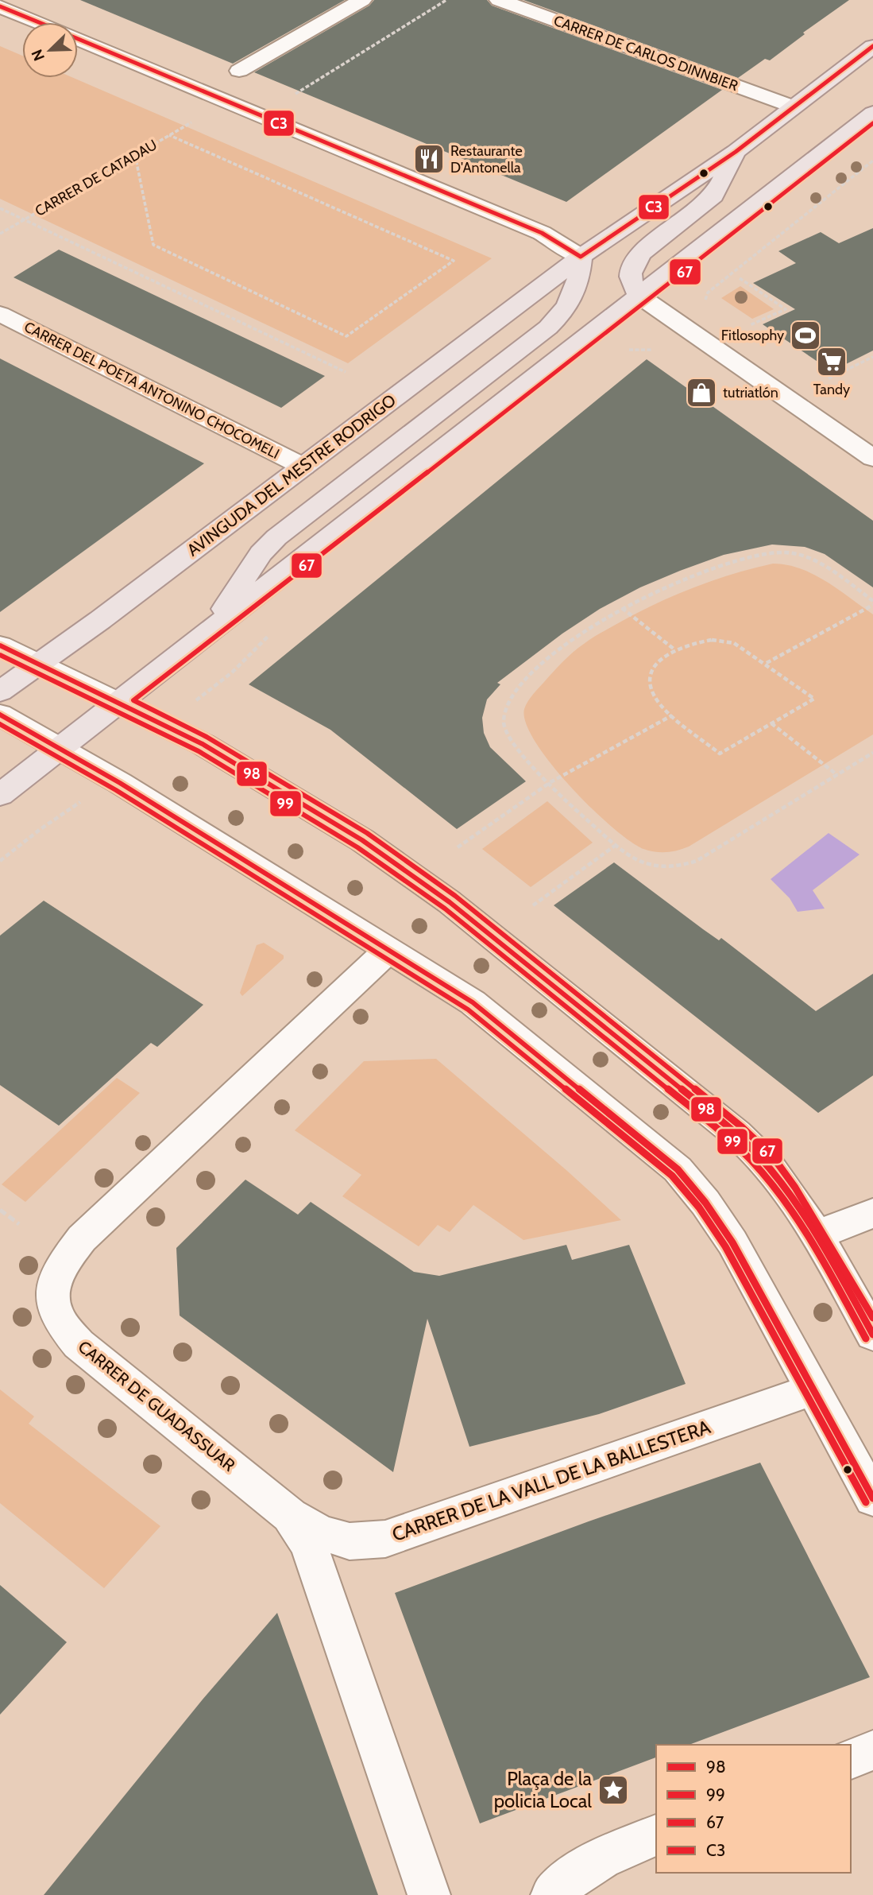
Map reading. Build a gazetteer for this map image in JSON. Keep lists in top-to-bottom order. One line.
{"streets":{"main road":["AVINGUDA DEL MESTRE RODRIGO"],"street":["CARRER DE CARLOS DINNBIER","CARRER DEL POETA ANTONINO CHOCOMELI","CARRER DE GUADASSUAR","CARRER DE LA VALL DE LA BALLESTERA"],"path":["CARRER DE CATADAU"]},"crossings":[["CARRER DE CARLOS DINNBIER","AVINGUDA DEL MESTRE RODRIGO"],["CARRER DEL POETA ANTONINO CHOCOMELI","AVINGUDA DEL MESTRE RODRIGO"],["CARRER DE GUADASSUAR","CARRER DE LA VALL DE LA BALLESTERA"]],"places":{"restaurant":["Restaurante D'Antonella"],"sports":["Fitlosophy"],"supermarket":["Tandy"],"shop":["tutriatlón"],"place":["Plaça de la policia Local"]},"lines":["transit line C3","transit line 67","transit line 98","transit line 99"],"legend":["98","99","67","C3"],"north":"bottom left"}
